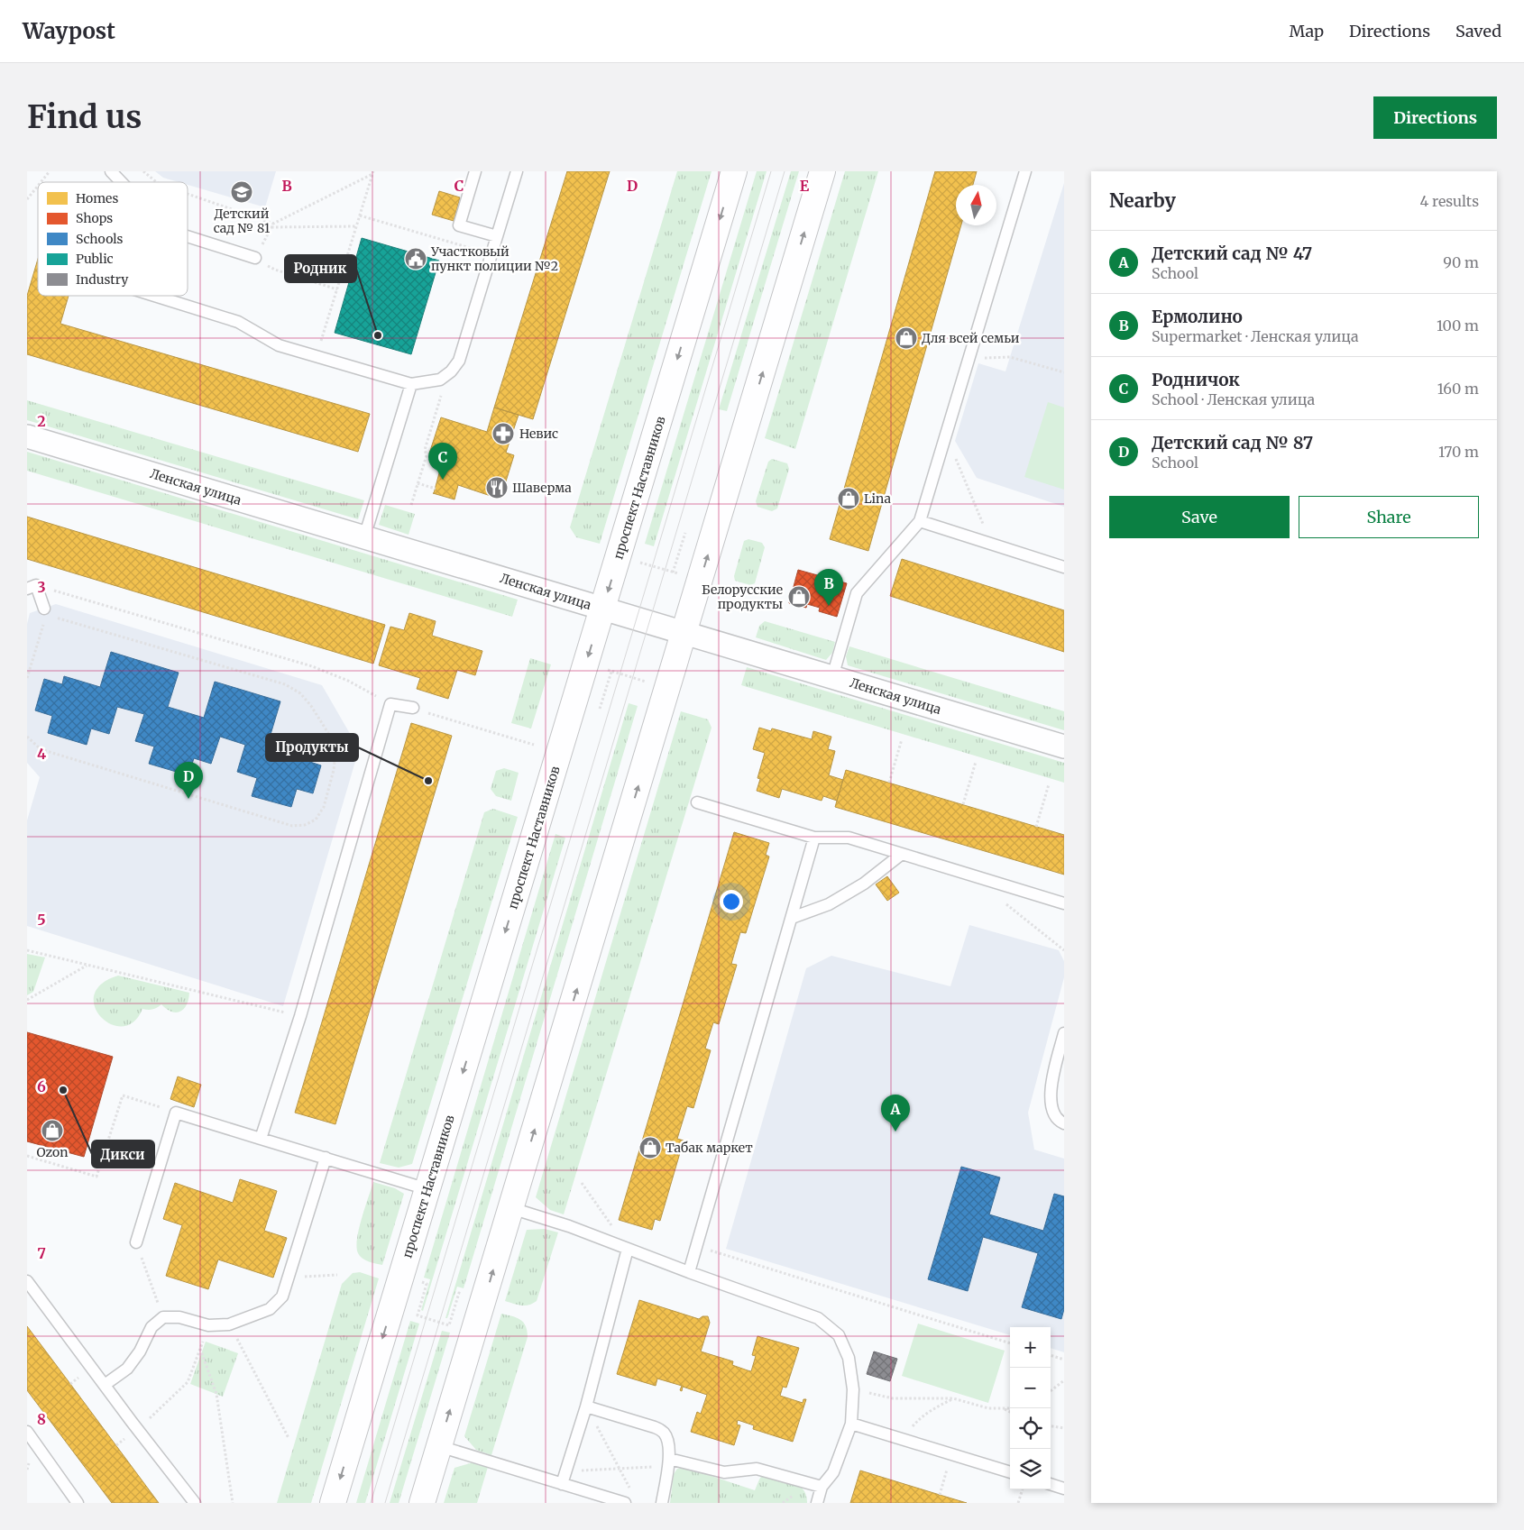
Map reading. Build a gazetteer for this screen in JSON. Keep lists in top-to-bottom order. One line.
{"streets":{"main road":["проспект Наставников"],"street":["Ленская улица"]},"crossings":[["Ленская улица","проспект Наставников"]],"places":{"school or university":["Детский сад № 81"],"public building":["Участковый пункт полиции №2"],"other":["Родник","Продукты","Дикси"],"shop":["Для всей семьи","Lina","Белорусские продукты","Ozon","Табак маркет"],"pharmacy":["Невис"],"restaurant":["Шаверма"]},"legend":["Homes","Shops","Schools","Public","Industry"],"north":"top","page":{"header":"Waypost","nav":["Map","Directions","Saved"],"buttons":["Directions",["Save","Share"]],"title":"Find us","heading":["Nearby","4 results"],"list":[{"mark":"A","name":"Детский сад № 47","note":"School","value":"90 m"},{"mark":"B","name":"Ермолино","note":"Supermarket · Ленская улица","value":"100 m"},{"mark":"C","name":"Родничок","note":"School · Ленская улица","value":"160 m"},{"mark":"D","name":"Детский сад № 87","note":"School","value":"170 m"}],"pins":["C","B","D","A"],"map_buttons":["+","−"]},"grid":{"columns":["B","C","D","E"],"rows":["2","3","4","5","6","7","8"]}}
